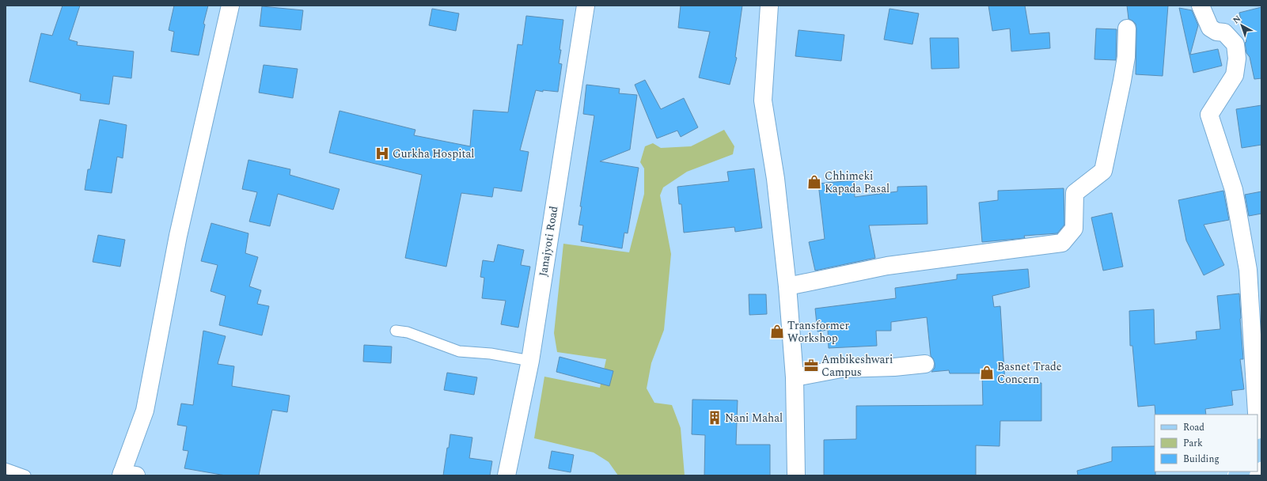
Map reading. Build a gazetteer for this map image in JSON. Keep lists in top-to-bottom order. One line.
{"streets":{"street":["Janajyoti Road"]},"places":{"hospital":["Gurkha Hospital"],"shop":["Chhimeki Kapada Pasal","Transformer Workshop","Basnet Trade Concern"],"office":["Ambikeshwari Campus"],"building":["Nani Mahal"]},"legend":["Road","Park","Building"],"north":"top left"}
